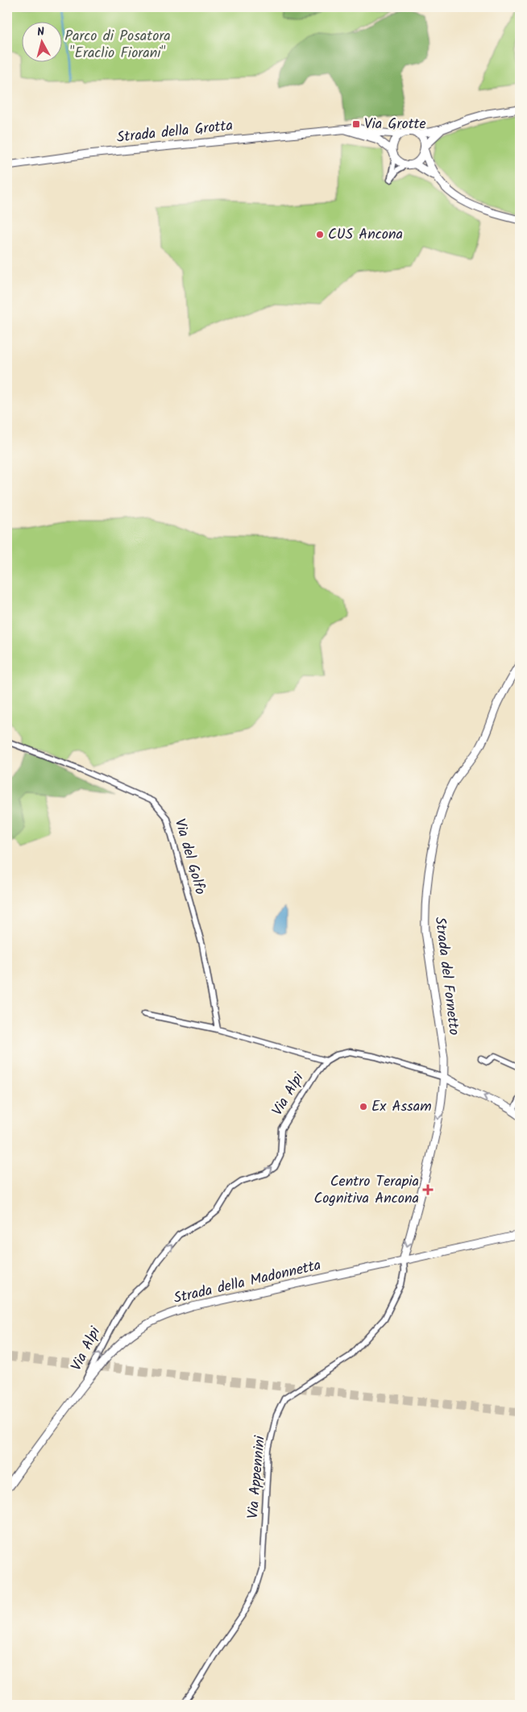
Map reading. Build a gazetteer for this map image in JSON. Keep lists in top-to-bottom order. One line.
{"streets":{"street":["Strada della Grotta","Via del Golfo","Strada del Fornetto","Via Alpi","Strada della Madonnetta","Via Appennini"]},"crossings":[["Strada del Fornetto","Strada della Madonnetta"],["Strada del Fornetto","Via Appennini"],["Via Alpi","Strada della Madonnetta"],["Strada della Madonnetta","Via Appennini"]],"one_way":["Via Alpi"],"parks":["Parco di Posatora \"Eraclio Fiorani\""],"places":{"transit":["Via Grotte"],"other":["CUS Ancona","Ex Assam"],"health":["Centro Terapia Cognitiva Ancona"]},"north":"top"}
